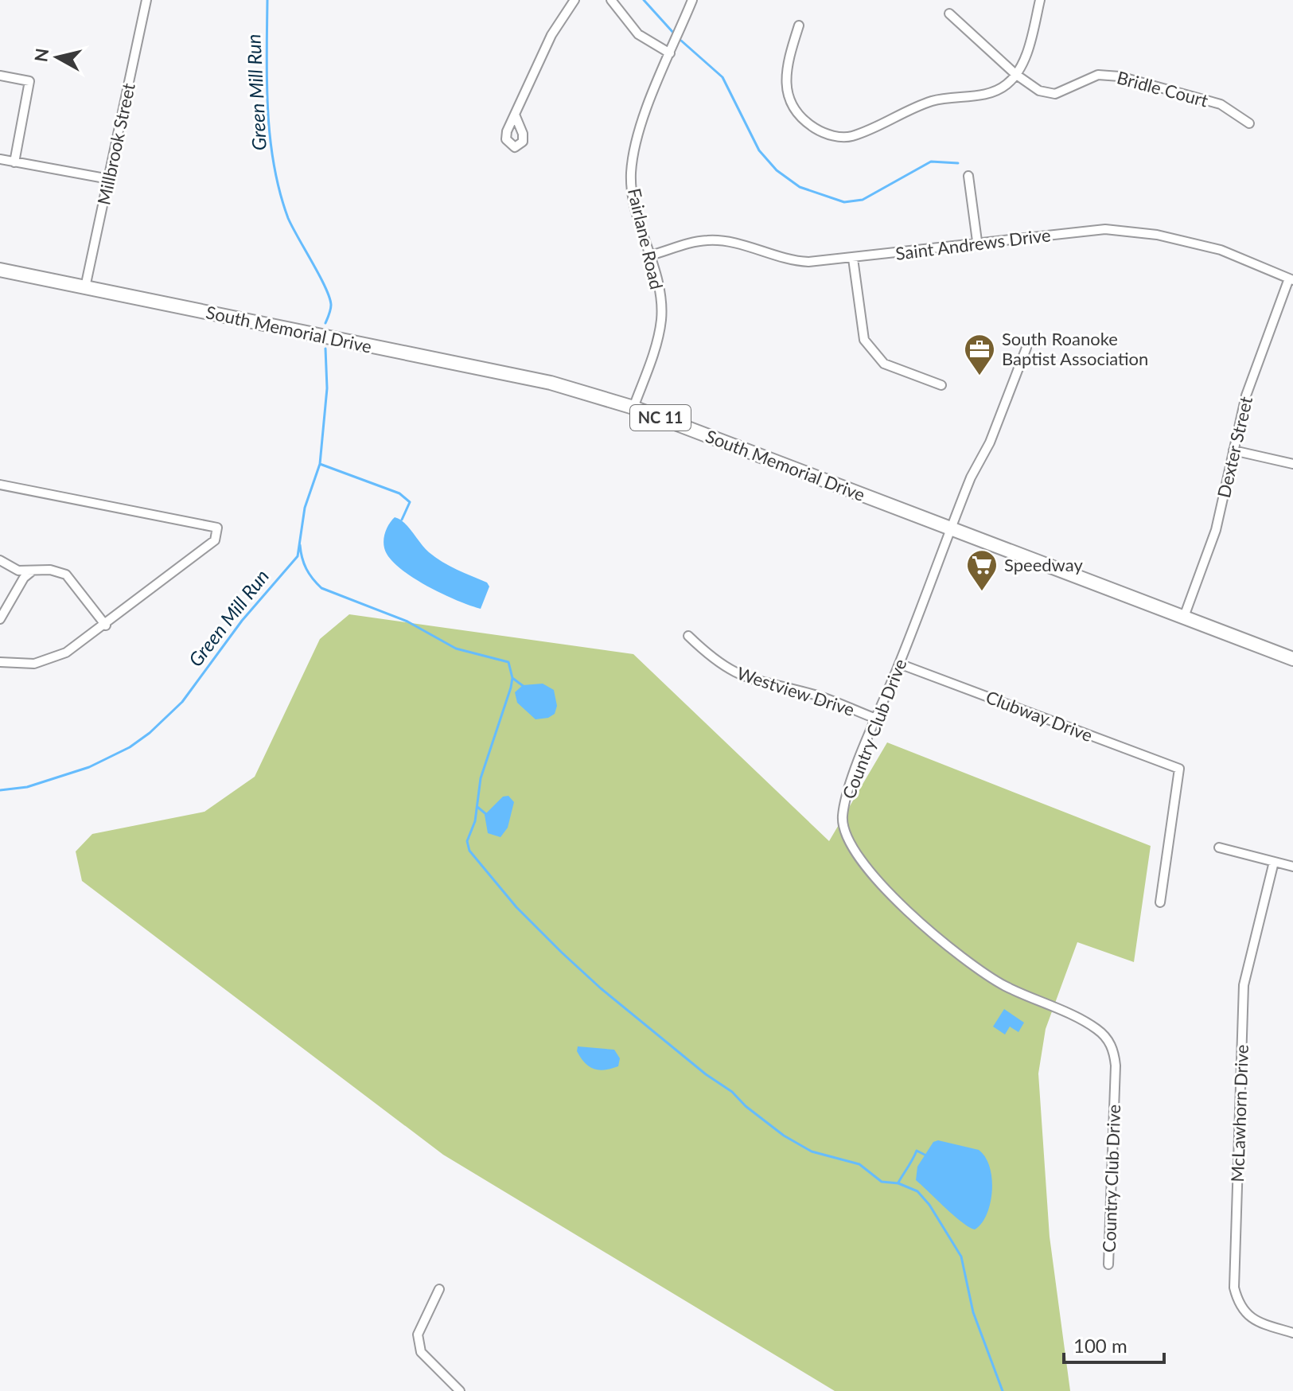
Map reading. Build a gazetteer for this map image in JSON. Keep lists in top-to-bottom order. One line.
{"streets":{"main road":["South Memorial Drive","NC 11"],"street":["Bridle Court","Millbrook Street","Fairlane Road","Saint Andrews Drive","Dexter Street","Westview Drive","Clubway Drive","Country Club Drive","McLawhorn Drive"]},"crossings":[["Millbrook Street","South Memorial Drive"],["Fairlane Road","Saint Andrews Drive"],["Fairlane Road","South Memorial Drive"],["Saint Andrews Drive","Dexter Street"],["South Memorial Drive","Dexter Street"],["South Memorial Drive","Country Club Drive"],["Westview Drive","Country Club Drive"],["Clubway Drive","Country Club Drive"]],"water":["Green Mill Run"],"places":{"office":["South Roanoke Baptist Association"],"supermarket":["Speedway"]},"scale_bar":"100 m","north":"left"}
